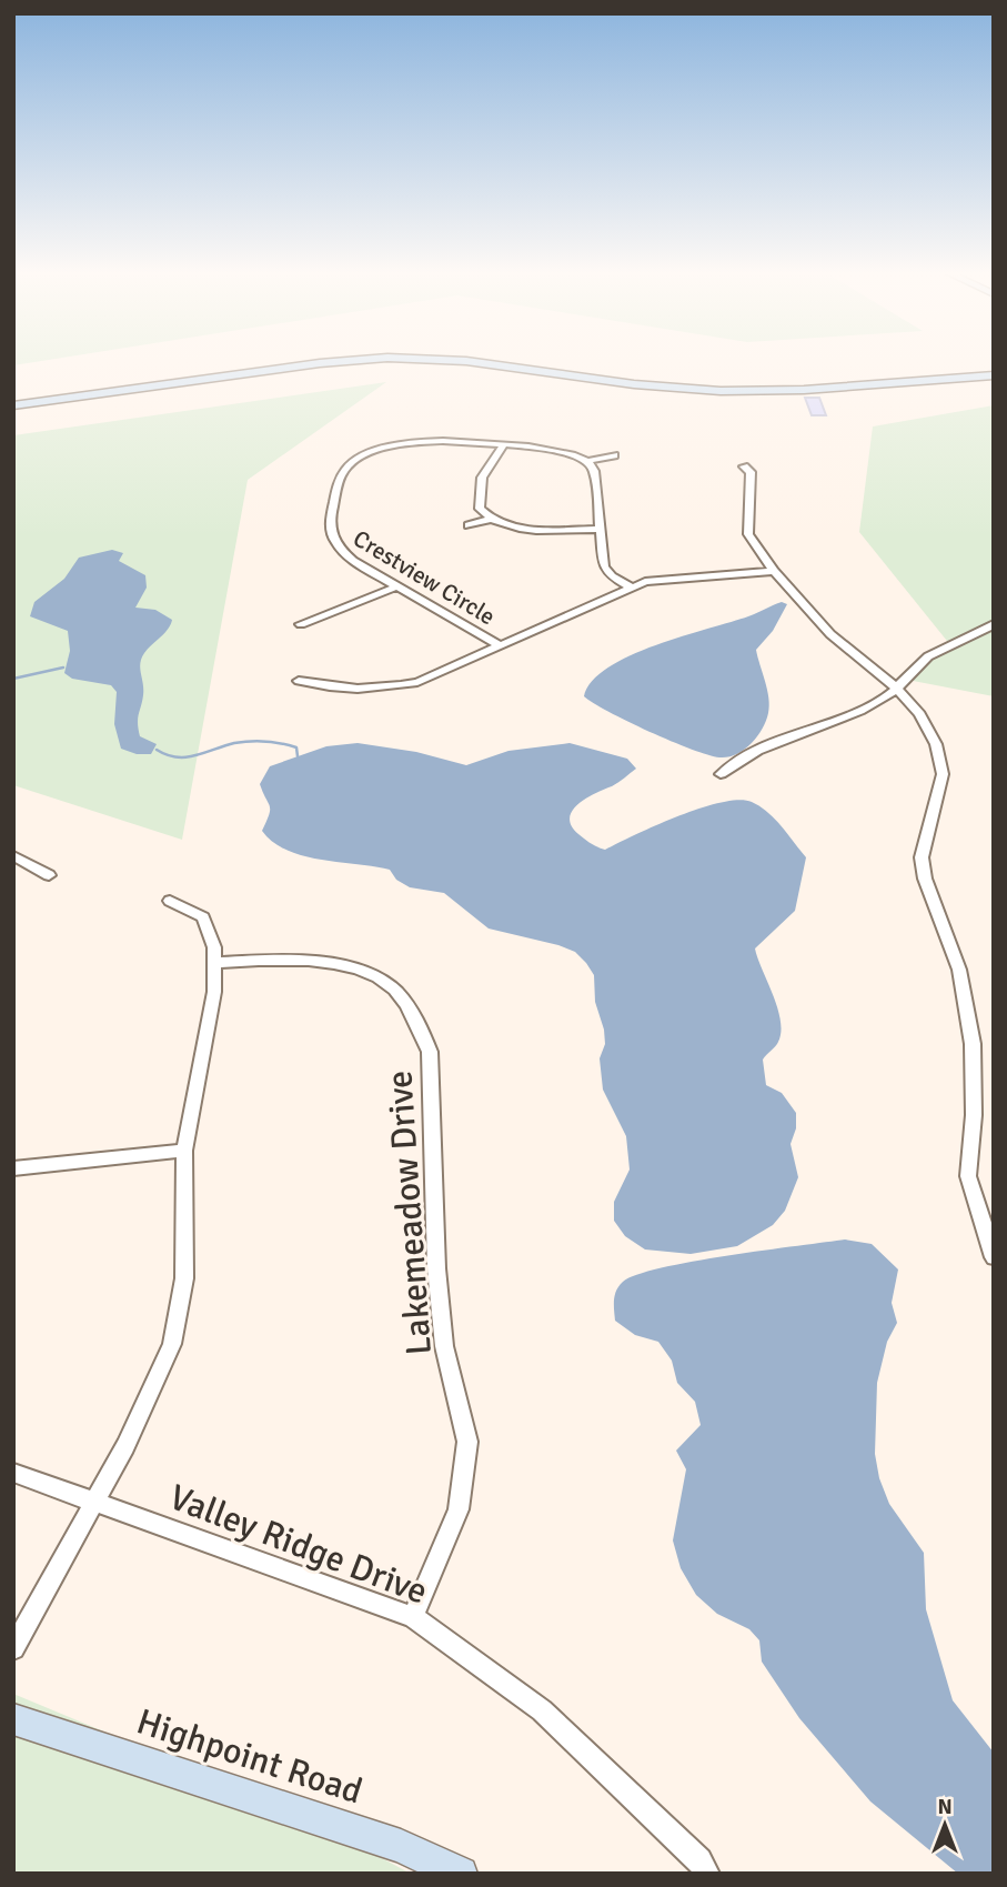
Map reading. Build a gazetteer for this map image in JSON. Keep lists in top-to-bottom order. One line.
{"streets":{"street":["Crestview Circle","Lakemeadow Drive","Valley Ridge Drive","Highpoint Road"]},"crossings":[["Lakemeadow Drive","Valley Ridge Drive"]],"north":"top"}
